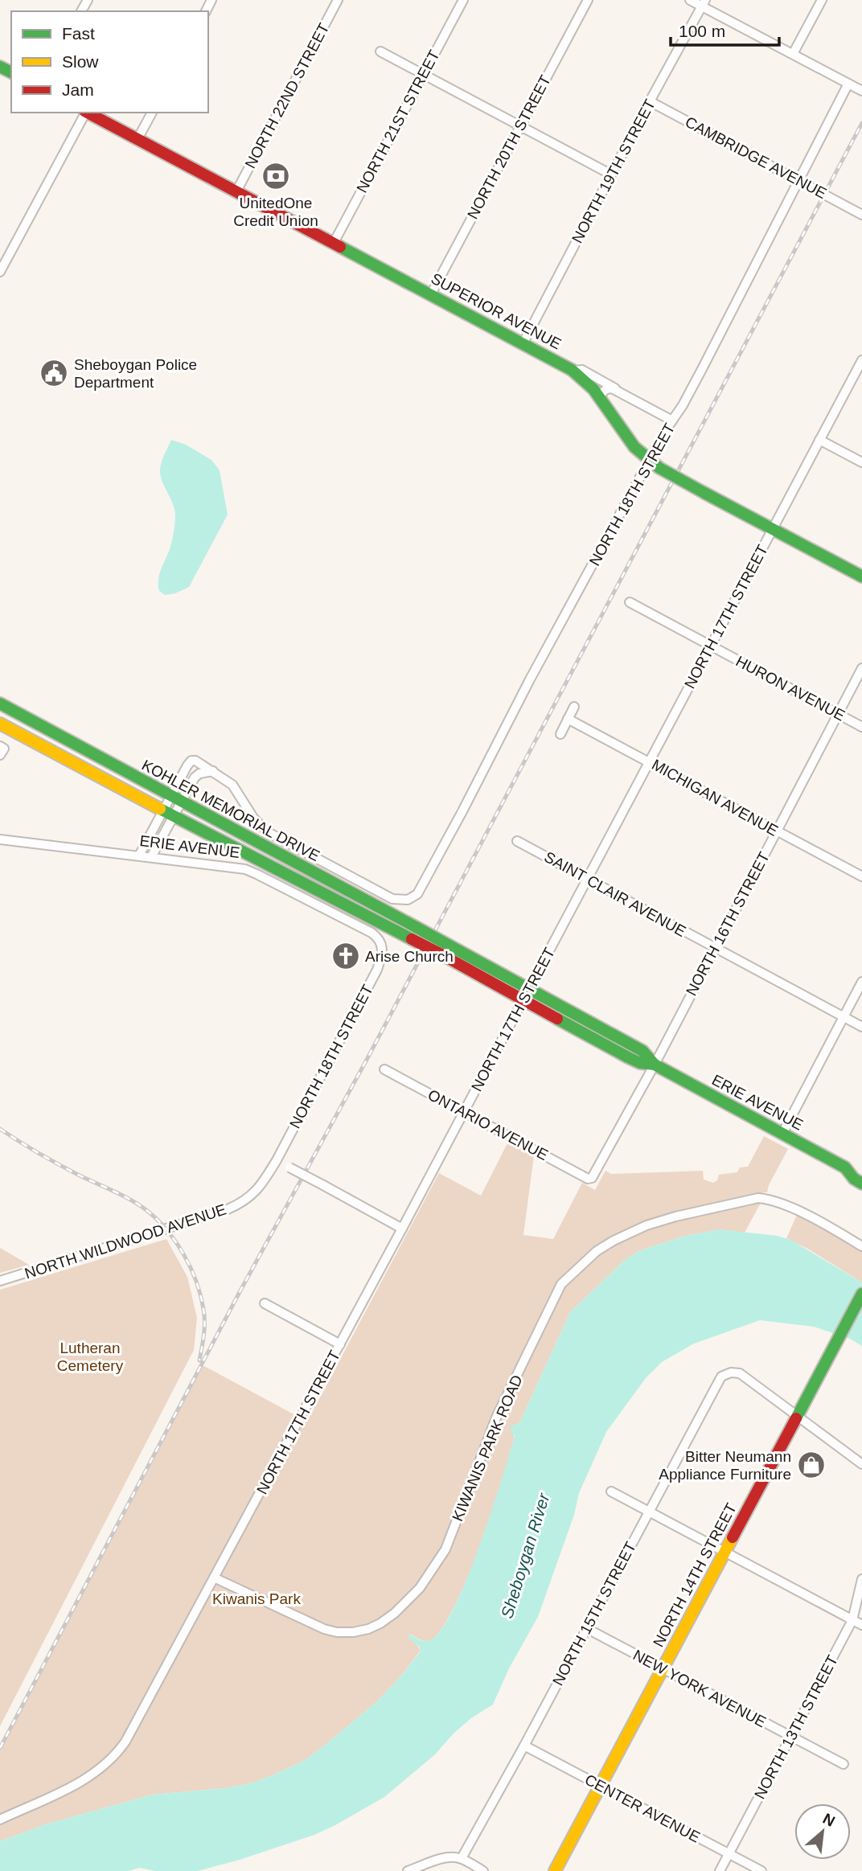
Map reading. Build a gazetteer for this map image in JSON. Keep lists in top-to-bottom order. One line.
{"streets":{"main road":["SUPERIOR AVENUE","KOHLER MEMORIAL DRIVE","ERIE AVENUE","NORTH 14TH STREET"],"street":["NORTH 22ND STREET","NORTH 21ST STREET","NORTH 20TH STREET","CAMBRIDGE AVENUE","NORTH 19TH STREET","NORTH 18TH STREET","NORTH 17TH STREET","HURON AVENUE","MICHIGAN AVENUE","SAINT CLAIR AVENUE","NORTH 16TH STREET","ONTARIO AVENUE","NORTH WILDWOOD AVENUE","KIWANIS PARK ROAD","NORTH 15TH STREET","NEW YORK AVENUE","NORTH 13TH STREET","CENTER AVENUE"]},"crossings":[["NORTH 22ND STREET","SUPERIOR AVENUE"],["NORTH 21ST STREET","SUPERIOR AVENUE"],["NORTH 20TH STREET","SUPERIOR AVENUE"],["CAMBRIDGE AVENUE","NORTH 19TH STREET"],["CAMBRIDGE AVENUE","NORTH 18TH STREET"],["NORTH 19TH STREET","SUPERIOR AVENUE"],["SUPERIOR AVENUE","NORTH 18TH STREET"],["SUPERIOR AVENUE","NORTH 17TH STREET"],["NORTH 18TH STREET","ERIE AVENUE"],["NORTH 18TH STREET","NORTH WILDWOOD AVENUE"],["NORTH 17TH STREET","HURON AVENUE"],["NORTH 17TH STREET","MICHIGAN AVENUE"],["NORTH 17TH STREET","ERIE AVENUE"],["NORTH 17TH STREET","SAINT CLAIR AVENUE"],["NORTH 17TH STREET","ONTARIO AVENUE"],["NORTH 17TH STREET","KIWANIS PARK ROAD"],["HURON AVENUE","NORTH 16TH STREET"],["MICHIGAN AVENUE","NORTH 16TH STREET"],["KOHLER MEMORIAL DRIVE","ERIE AVENUE"],["ERIE AVENUE","NORTH 16TH STREET"],["SAINT CLAIR AVENUE","NORTH 16TH STREET"],["NORTH 16TH STREET","ONTARIO AVENUE"],["NORTH 14TH STREET","NORTH 15TH STREET"],["NORTH 14TH STREET","NEW YORK AVENUE"],["NORTH 14TH STREET","CENTER AVENUE"],["NORTH 15TH STREET","NEW YORK AVENUE"],["NORTH 15TH STREET","CENTER AVENUE"],["NEW YORK AVENUE","NORTH 13TH STREET"],["NORTH 13TH STREET","CENTER AVENUE"]],"water":["Sheboygan River"],"parks":["Lutheran Cemetery","Kiwanis Park"],"places":{"bank":["UnitedOne Credit Union"],"public building":["Sheboygan Police Department"],"church":["Arise Church"],"shop":["Bitter Neumann Appliance Furniture"]},"legend":["Fast","Slow","Jam"],"scale_bar":"100 m","north":"top right"}
